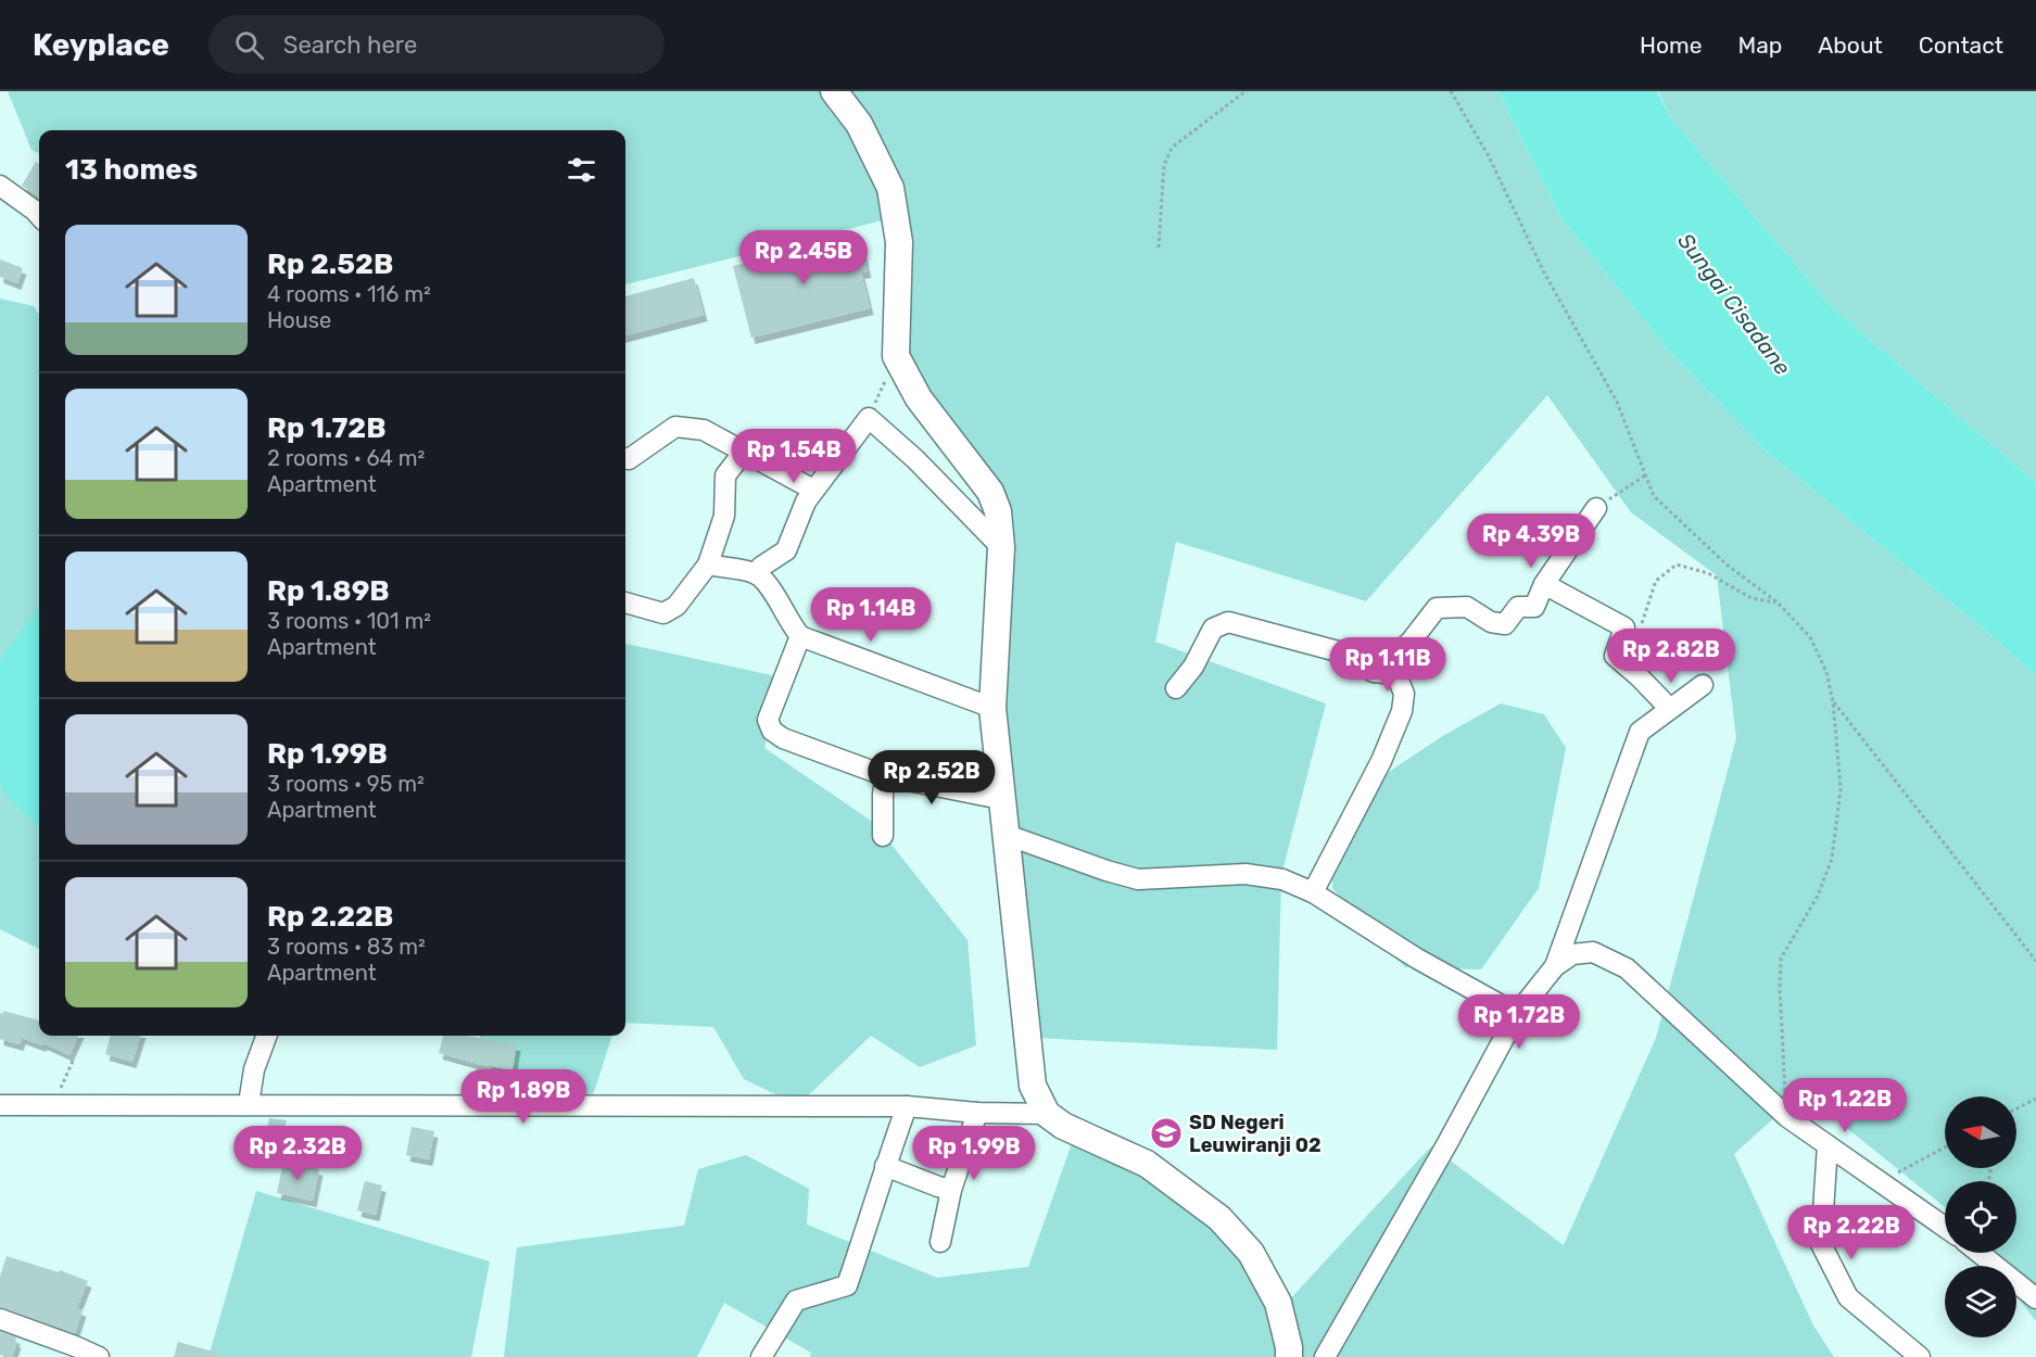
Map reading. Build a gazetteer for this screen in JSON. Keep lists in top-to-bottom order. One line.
{"water":["Sungai Cisadane"],"places":{"school or university":["SD Negeri Leuwiranji 02"]},"north":"left","page":{"header":"Keyplace","search":"Search here","nav":["Home","Map","About","Contact"],"heading":"13 homes","list":[{"name":"Rp 2.52B","note":"4 rooms · 116 m² · House"},{"name":"Rp 1.72B","note":"2 rooms · 64 m² · Apartment"},{"name":"Rp 1.89B","note":"3 rooms · 101 m² · Apartment"},{"name":"Rp 1.99B","note":"3 rooms · 95 m² · Apartment"},{"name":"Rp 2.22B","note":"3 rooms · 83 m² · Apartment"}],"price":["Rp 2.45B","Rp 1.54B","Rp 4.39B","Rp 1.14B","Rp 2.82B","Rp 1.11B","Rp 2.52B","Rp 1.72B","Rp 1.89B","Rp 1.22B","Rp 2.32B","Rp 1.99B","Rp 2.22B"]}}
